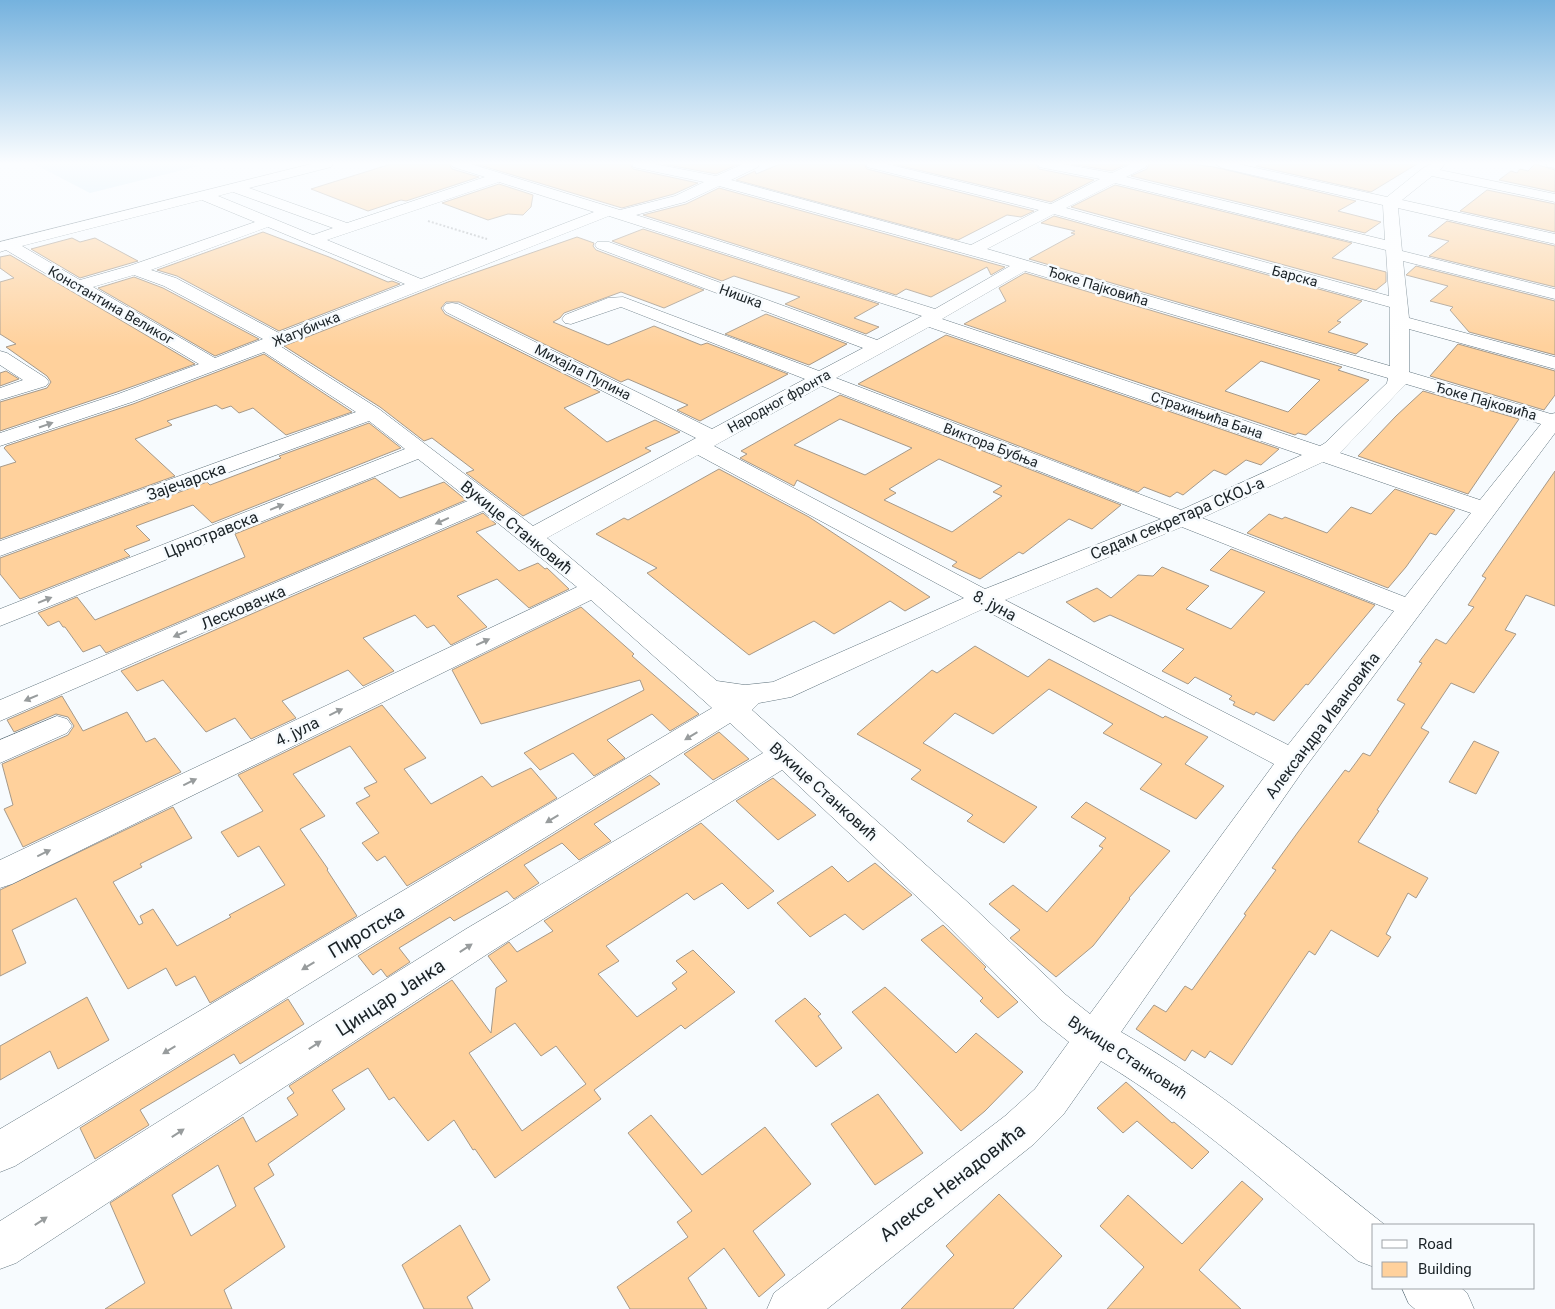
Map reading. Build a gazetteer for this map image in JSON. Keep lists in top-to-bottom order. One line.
{"streets":{"street":["Барска","Ђоке Пајковића","Нишка","Константина Великог","Жагубичка","Михајла Пупина","Народног фронта","Страхињића Бана","Виктора Бубња","Зајечарска","Седам секретара СКОЈ-а","Вукице Станковић","Црнотравска","8. јуна","Лесковачка","Александра Ивановића","4. јула","Пиротска","Цинцар Јанка","Алексе Ненадовића"]},"crossings":[["Ђоке Пајковића","Народног фронта"],["Ђоке Пајковића","Седам секретара СКОЈ-а"],["Ђоке Пајковића","Александра Ивановића"],["Нишка","Народног фронта"],["Константина Великог","Жагубичка"],["Жагубичка","Вукице Станковић"],["Михајла Пупина","Народног фронта"],["Михајла Пупина","8. јуна"],["Народног фронта","Страхињића Бана"],["Народног фронта","Виктора Бубња"],["Народног фронта","Вукице Станковић"],["Народног фронта","8. јуна"],["Страхињића Бана","Седам секретара СКОЈ-а"],["Страхињића Бана","Александра Ивановића"],["Виктора Бубња","Седам секретара СКОЈ-а"],["Виктора Бубња","Александра Ивановића"],["Зајечарска","Вукице Станковић"],["Седам секретара СКОЈ-а","Вукице Станковић"],["Седам секретара СКОЈ-а","8. јуна"],["Седам секретара СКОЈ-а","Пиротска"],["Вукице Станковић","Црнотравска"],["Вукице Станковић","Лесковачка"],["Вукице Станковић","Александра Ивановића"],["Вукице Станковић","4. јула"],["Вукице Станковић","Пиротска"],["Вукице Станковић","Цинцар Јанка"],["Вукице Станковић","Алексе Ненадовића"],["8. јуна","Александра Ивановића"],["Александра Ивановића","Алексе Ненадовића"]],"one_way":["Црнотравска","Лесковачка","4. јула","Пиротска","Цинцар Јанка"],"legend":["Road","Building"]}
